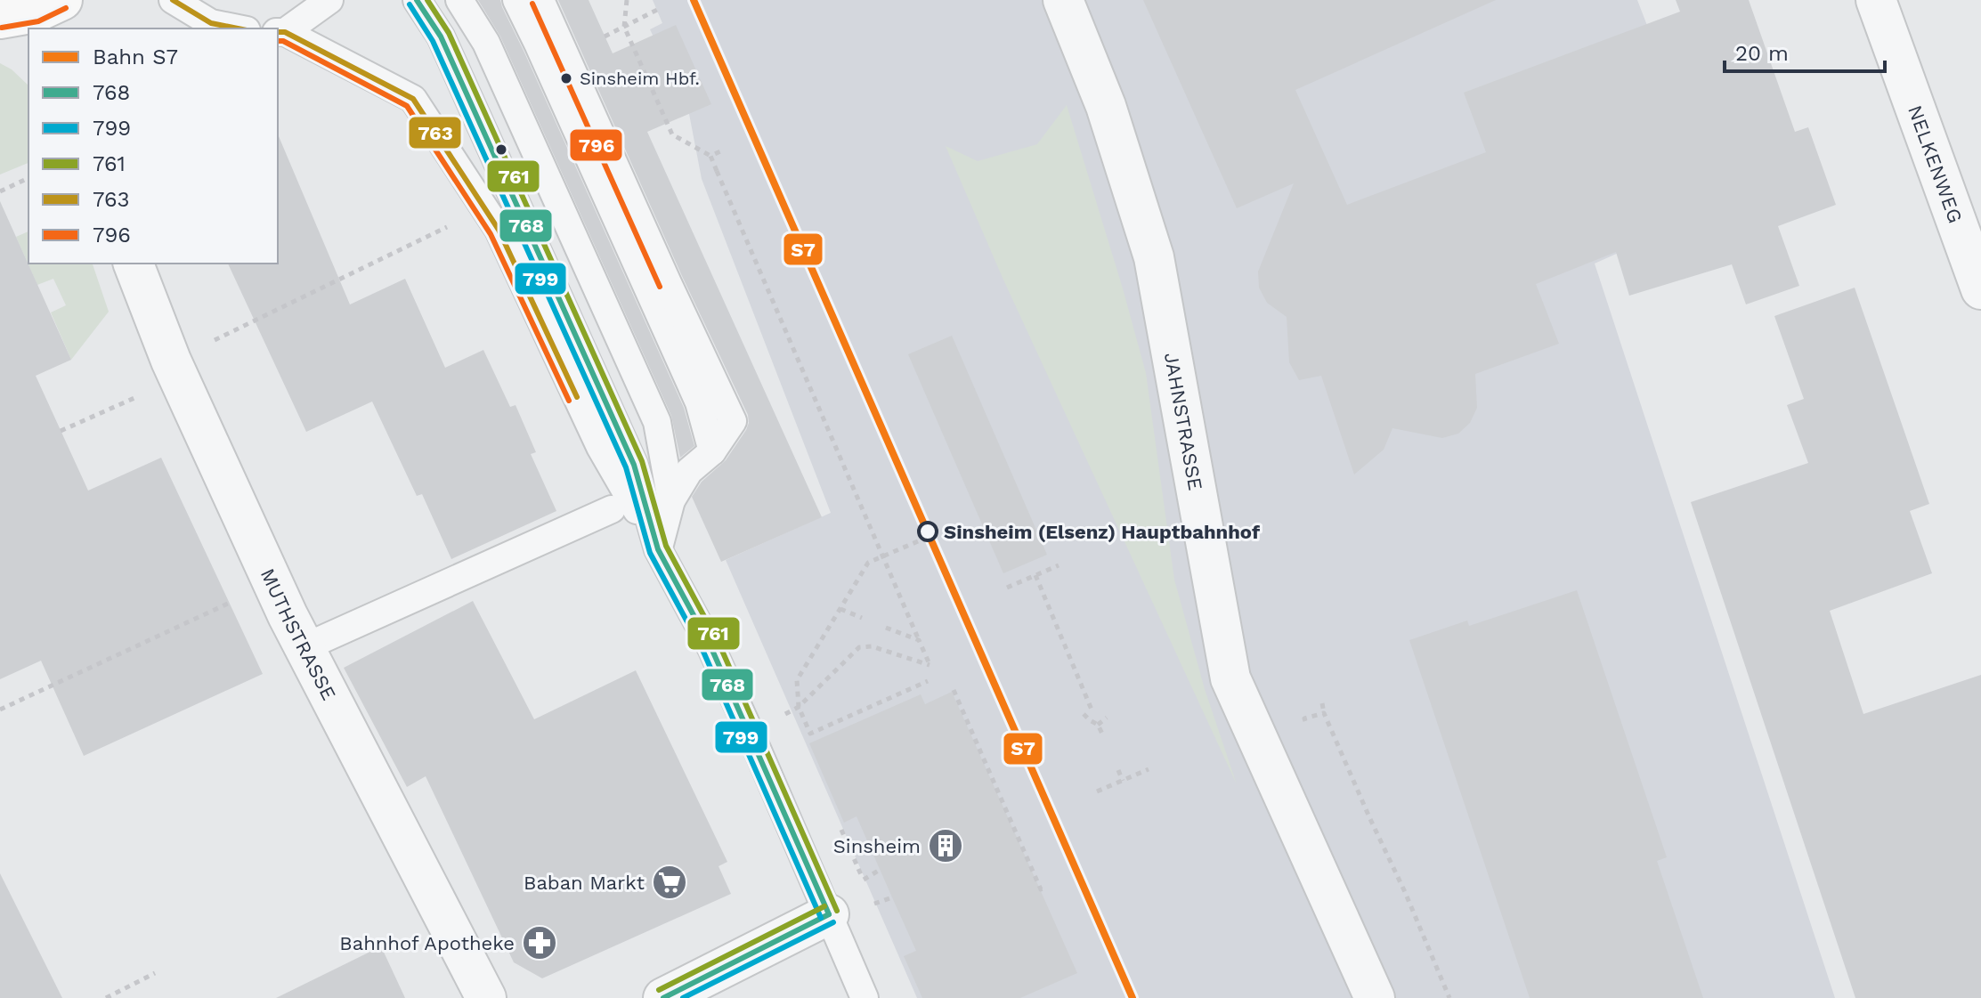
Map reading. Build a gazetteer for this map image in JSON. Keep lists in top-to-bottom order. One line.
{"streets":{"street":["NELKENWEG","JAHNSTRASSE","MUTHSTRASSE"]},"places":{"other":["Sinsheim Hbf.","Sinsheim (Elsenz) Hauptbahnhof"],"building":["Sinsheim"],"supermarket":["Baban Markt"],"pharmacy":["Bahnhof Apotheke"]},"lines":["rail line S7","transit line 768","transit line 761","transit line 763","transit line 796","transit line 799"],"legend":["Bahn S7","768","799","761","763","796"],"scale_bar":"20 m"}
